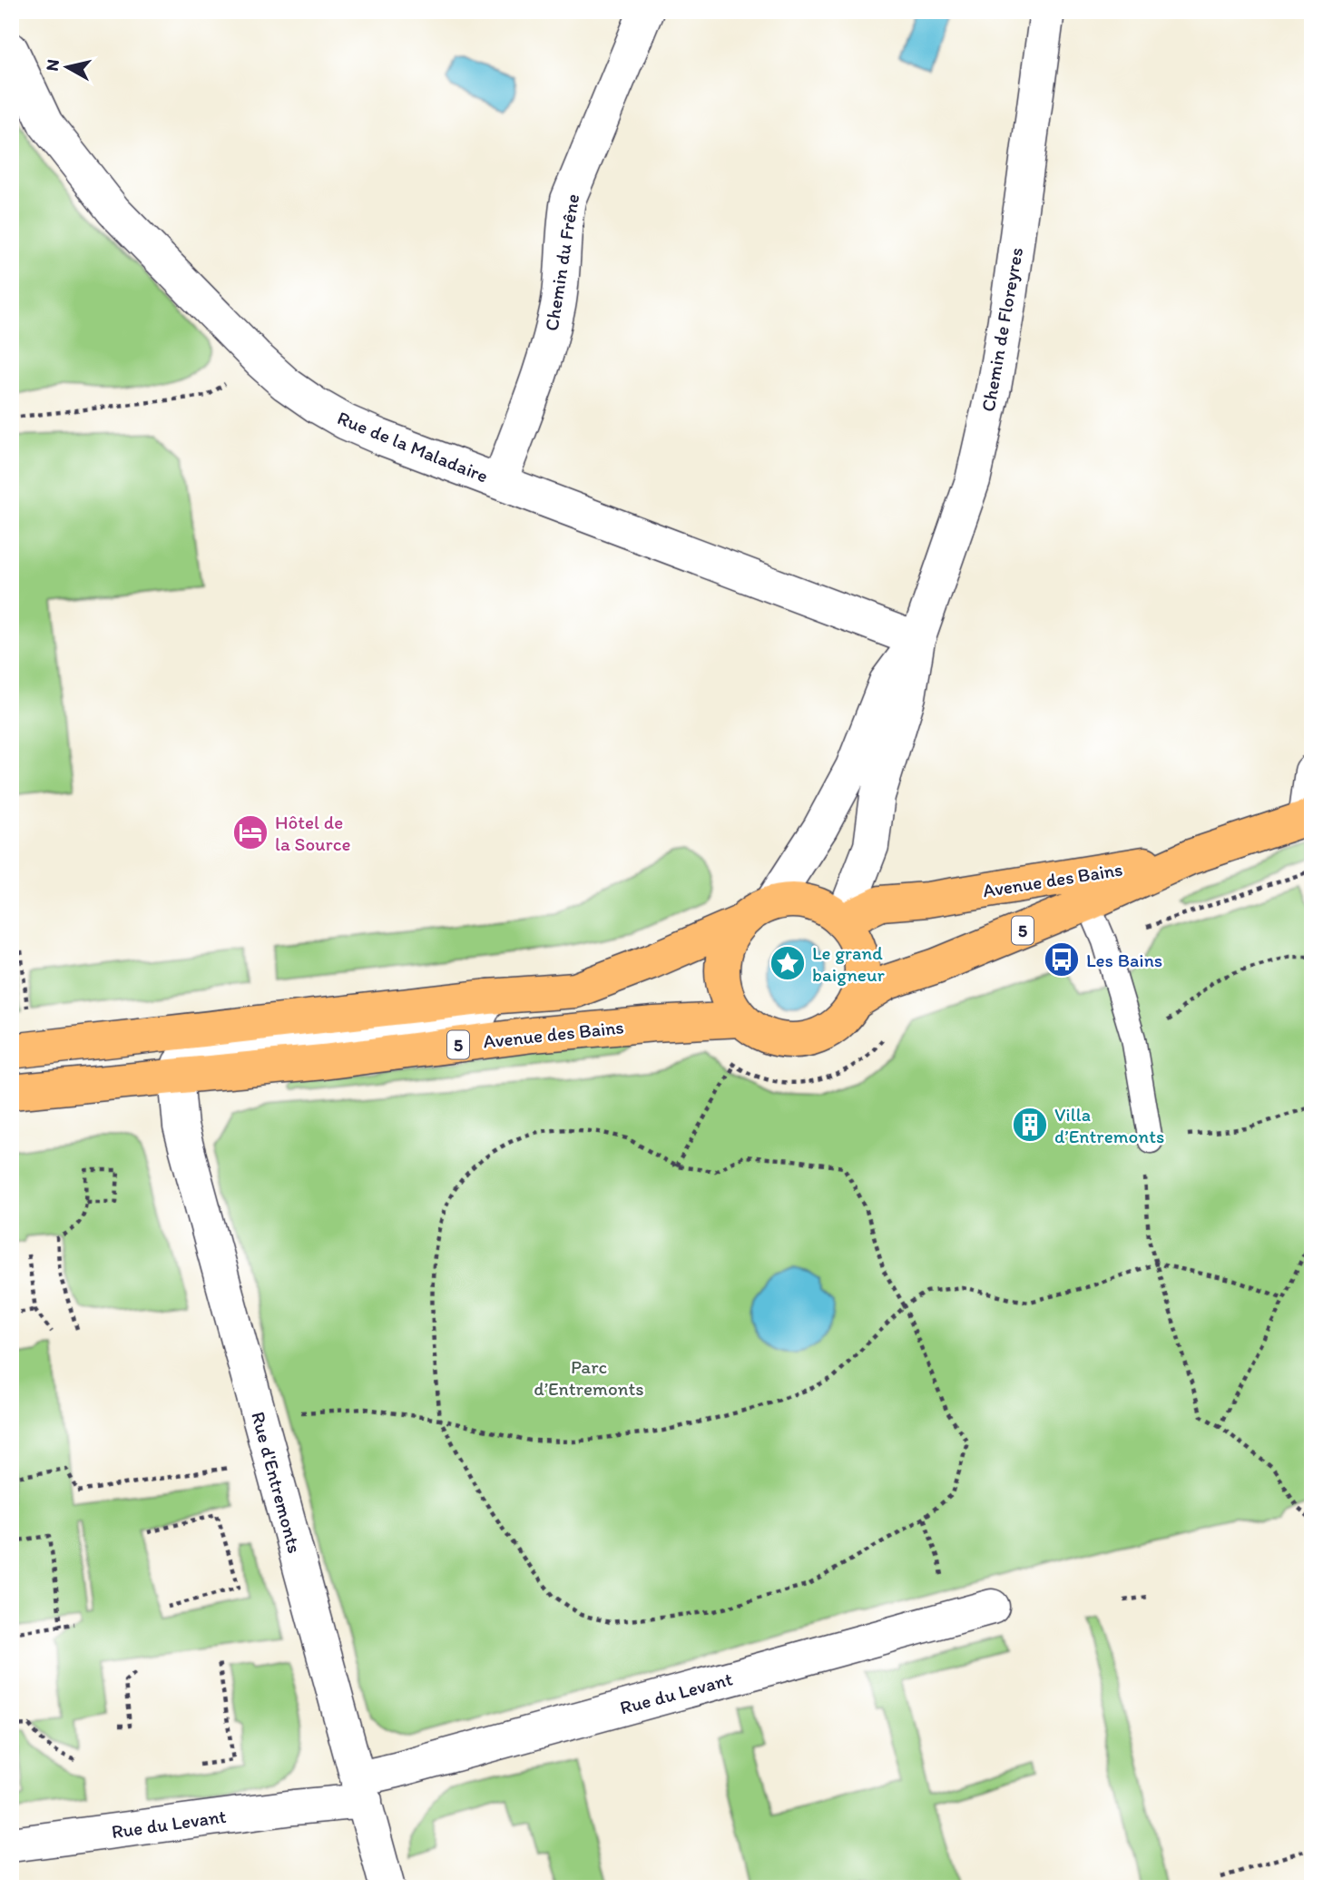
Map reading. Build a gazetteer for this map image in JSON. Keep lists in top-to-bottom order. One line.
{"streets":{"main road":["Avenue des Bains","5"],"street":["Chemin du Frêne","Chemin de Floreyres","Rue de la Maladaire","Rue d'Entremonts","Rue du Levant"]},"crossings":[["Chemin du Frêne","Rue de la Maladaire"],["Chemin de Floreyres","Rue de la Maladaire"],["Chemin de Floreyres","Avenue des Bains"],["Avenue des Bains","Rue d'Entremonts"],["Rue d'Entremonts","Rue du Levant"]],"parks":["Parc d’Entremonts"],"places":{"hotel":["Hôtel de la Source"],"bus stop":["Les Bains"],"place":["Le grand baigneur"],"building":["Villa d’Entremonts"]},"north":"left"}
